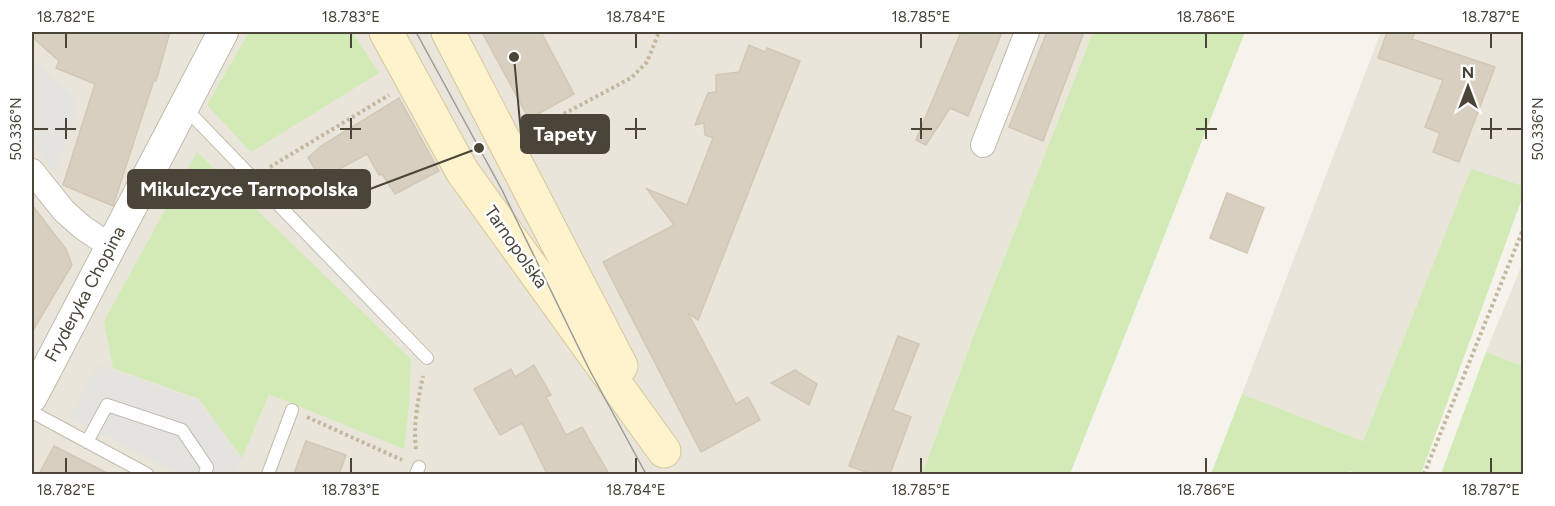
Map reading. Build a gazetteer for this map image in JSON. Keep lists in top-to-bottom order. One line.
{"streets":{"main road":["Tarnopolska"],"street":["Fryderyka Chopina"]},"places":["Tapety","Mikulczyce Tarnopolska"],"north":"top","coordinates":["18.782°E","18.783°E","18.784°E","18.785°E","18.786°E","18.787°E","50.336°N"]}
